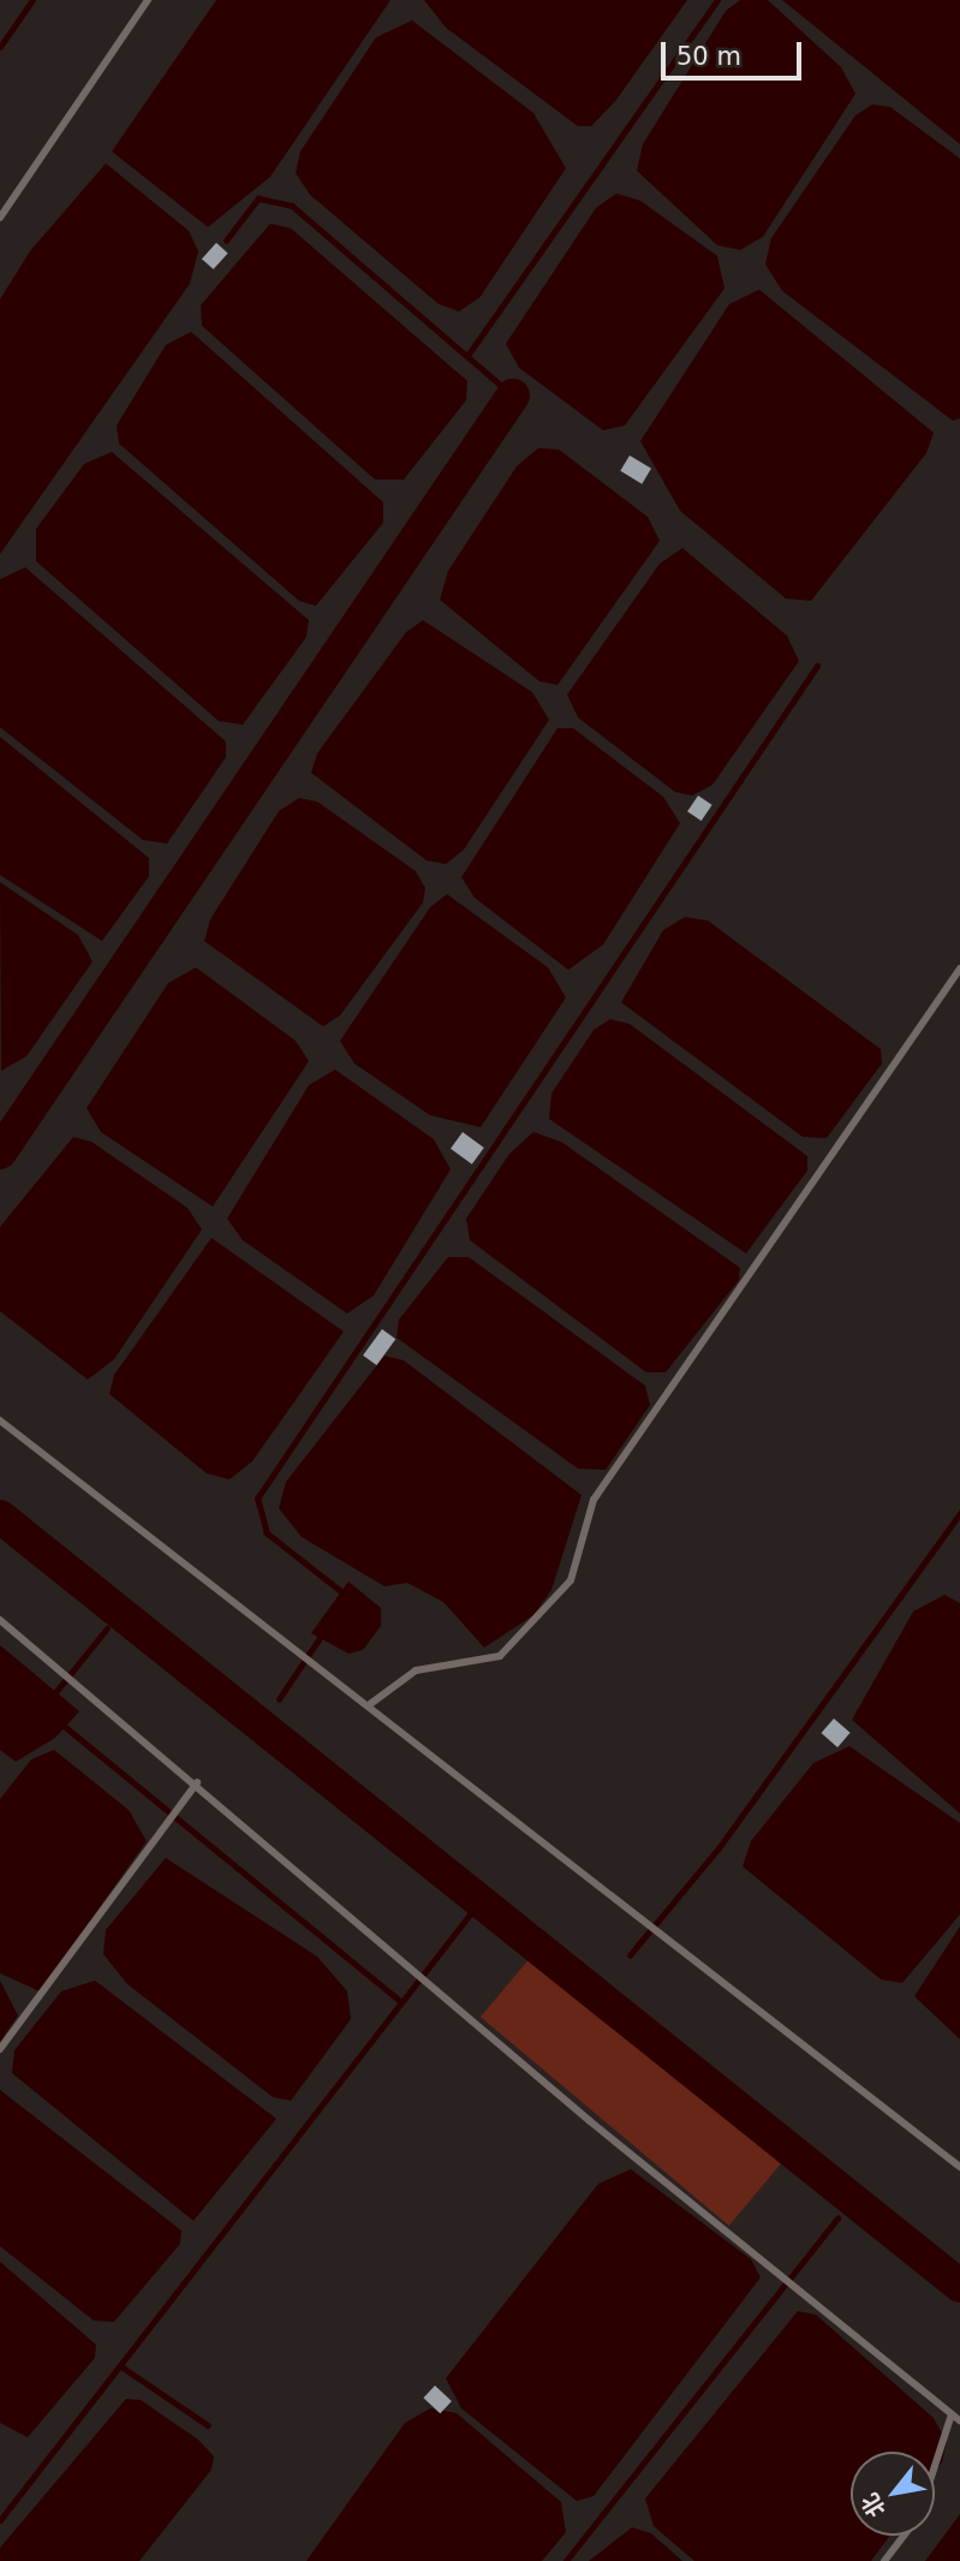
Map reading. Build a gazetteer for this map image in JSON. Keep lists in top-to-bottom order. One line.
{"scale_bar":"50 m","north":"bottom left"}
